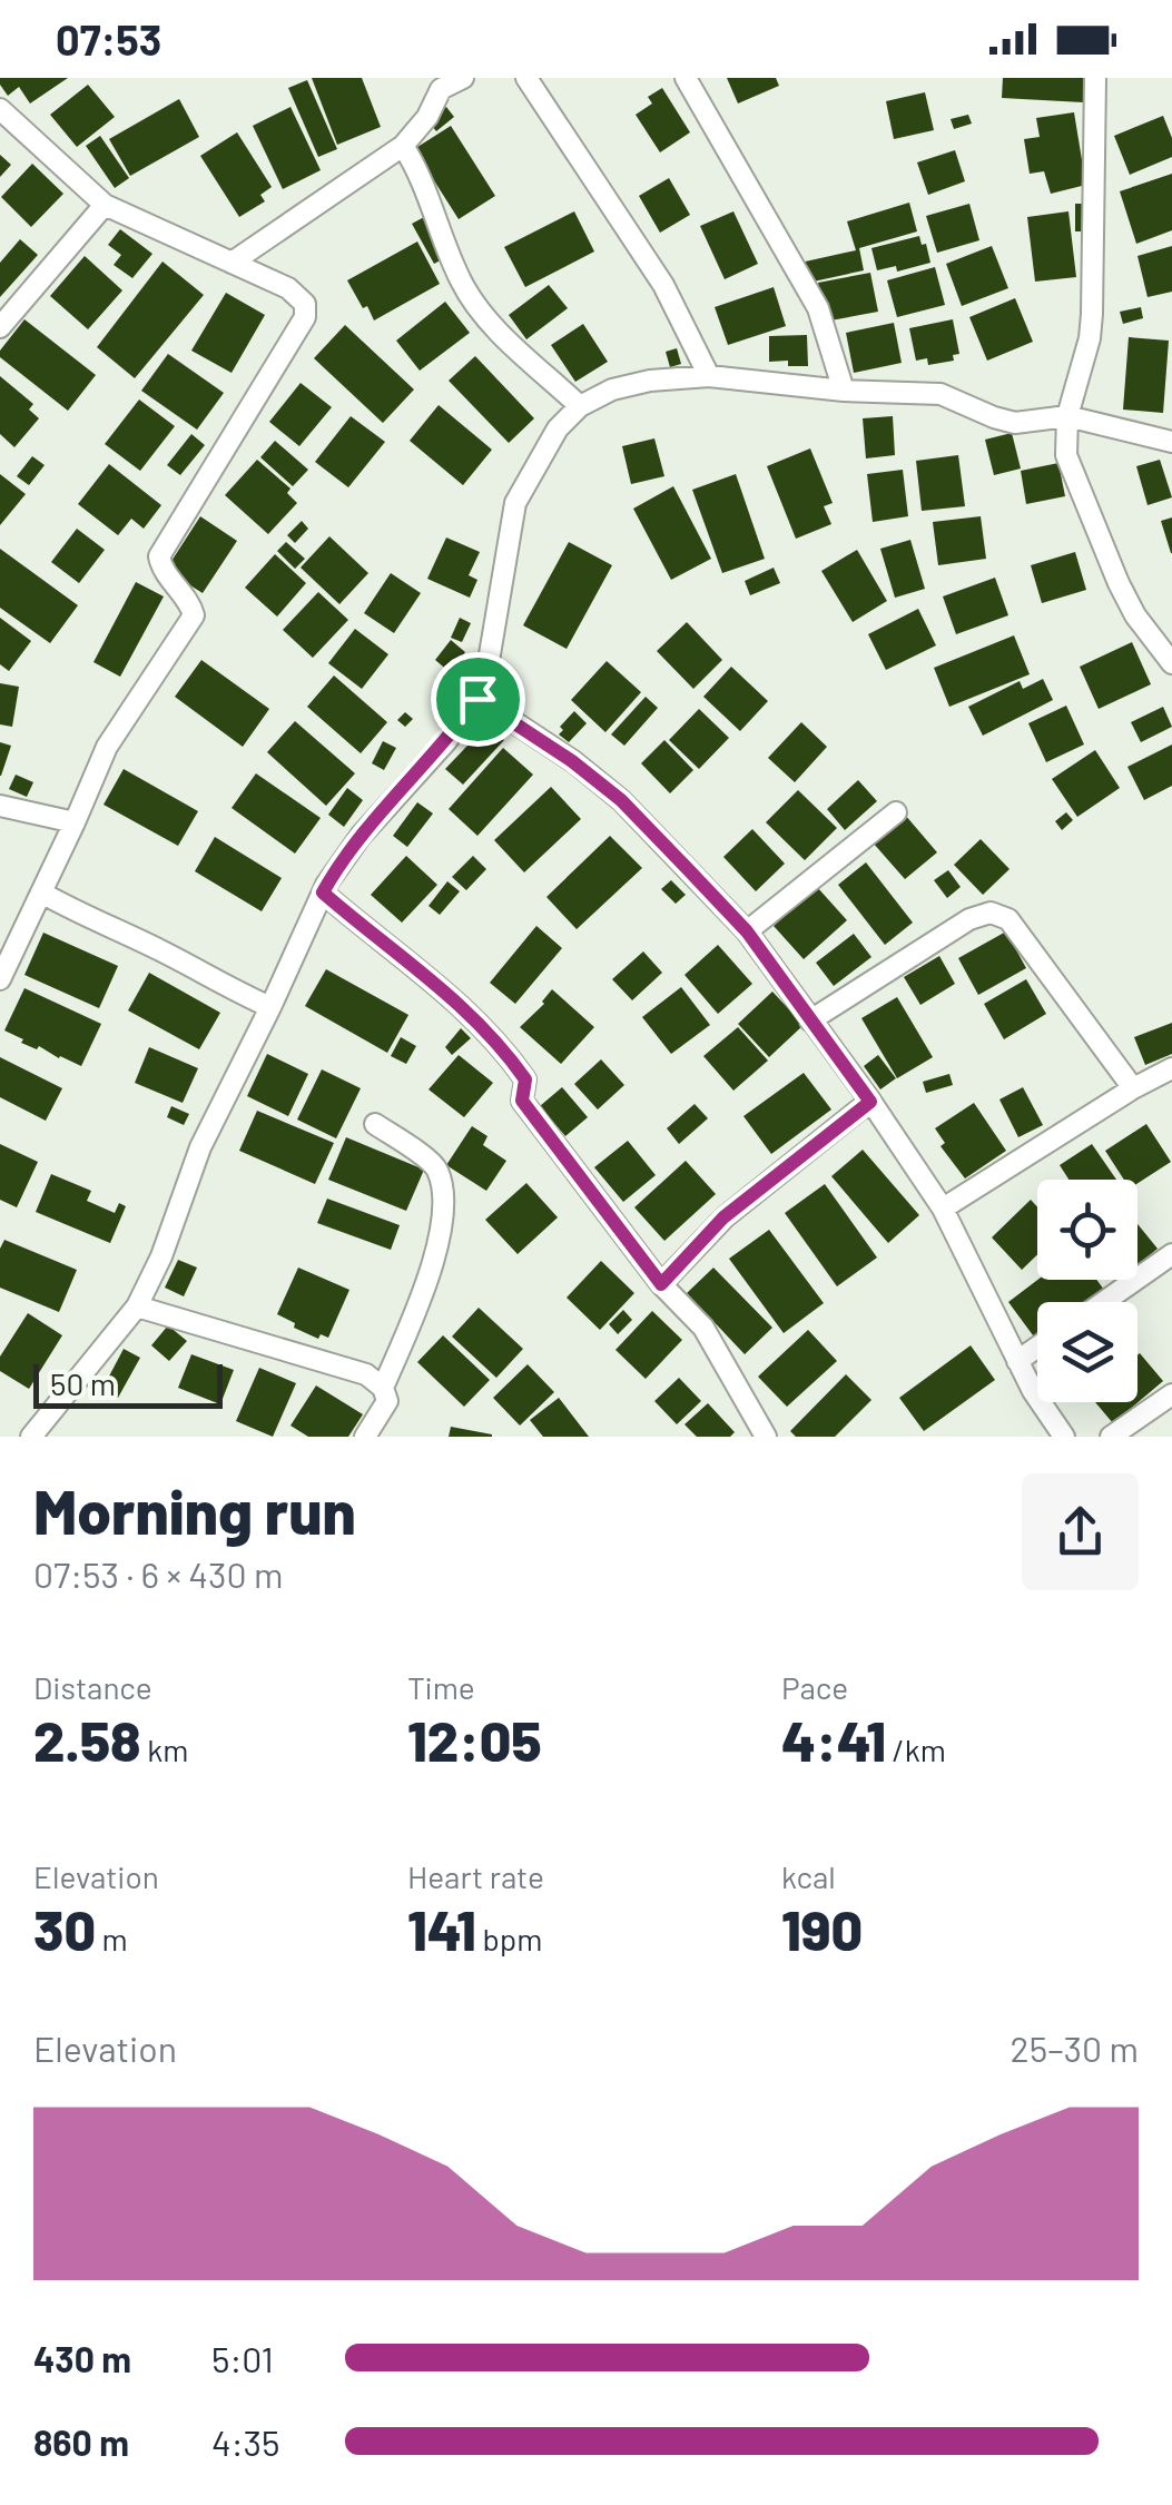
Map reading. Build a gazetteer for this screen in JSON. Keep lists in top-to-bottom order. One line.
{"scale_bar":"50 m","page":{"status":"07:53","scale":"50 m","heading":["Morning run","07:53 · 6 × 430 m"],"stats":[["Distance","2.58 km"],["Time","12:05"],["Pace","4:41 /km"],["Elevation","30 m"],["Heart rate","141 bpm"],["kcal","190"]],"chart":["Elevation","25–30 m"],"list":[{"name":"430 m","note":"5:01"},{"name":"860 m","note":"4:35"}]}}
